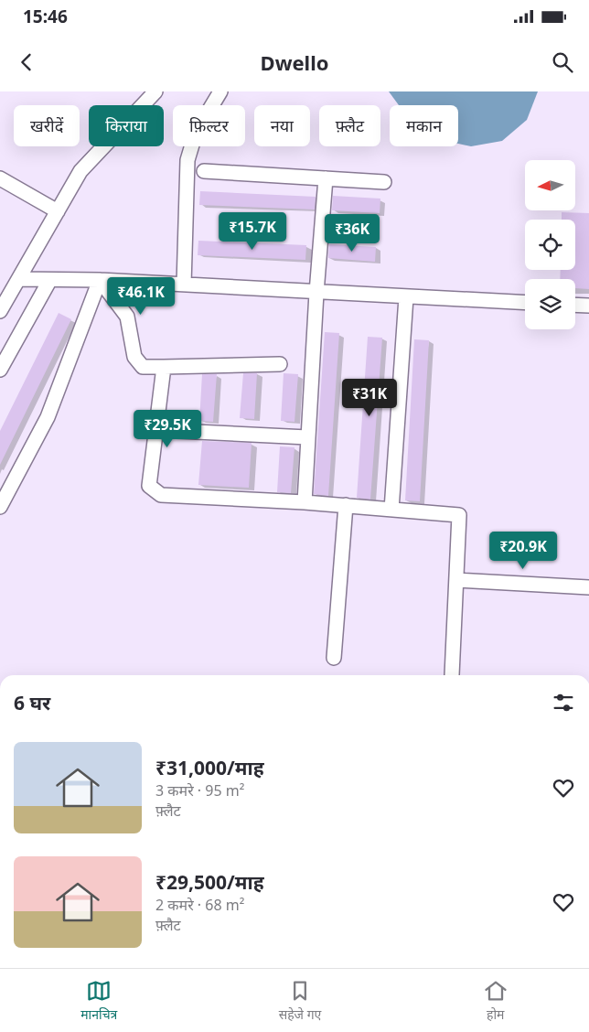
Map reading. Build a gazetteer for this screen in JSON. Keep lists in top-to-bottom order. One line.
{"north":"left","page":{"status":"15:46","header":"Dwello","chip":["खरीदें","किराया","फ़िल्टर","नया","फ़्लैट","मकान"],"price":["₹15.7K","₹36K","₹46.1K","₹31K","₹29.5K","₹20.9K"],"heading":"6 घर","list":[{"name":"₹31,000/माह","note":"3 कमरे · 95 m² · फ़्लैट"},{"name":"₹29,500/माह","note":"2 कमरे · 68 m² · फ़्लैट"}],"tabs":["मानचित्र","सहेजे गए","होम"]}}
